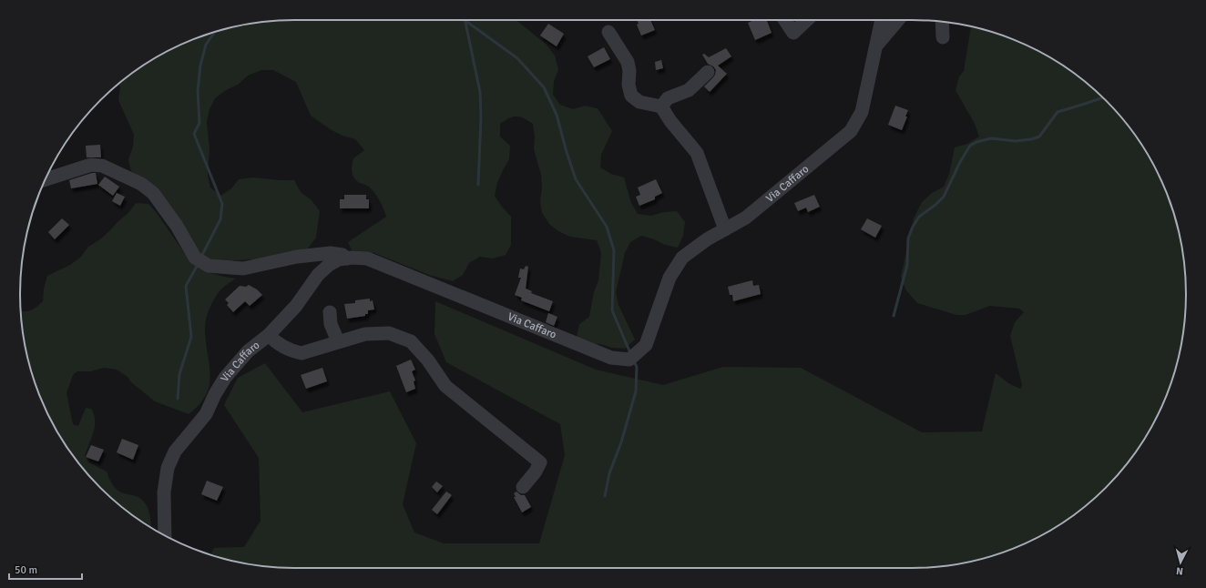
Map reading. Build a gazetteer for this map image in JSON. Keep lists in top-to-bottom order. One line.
{"streets":{"street":["Via Caffaro"]},"scale_bar":"50 m","north":"bottom"}
